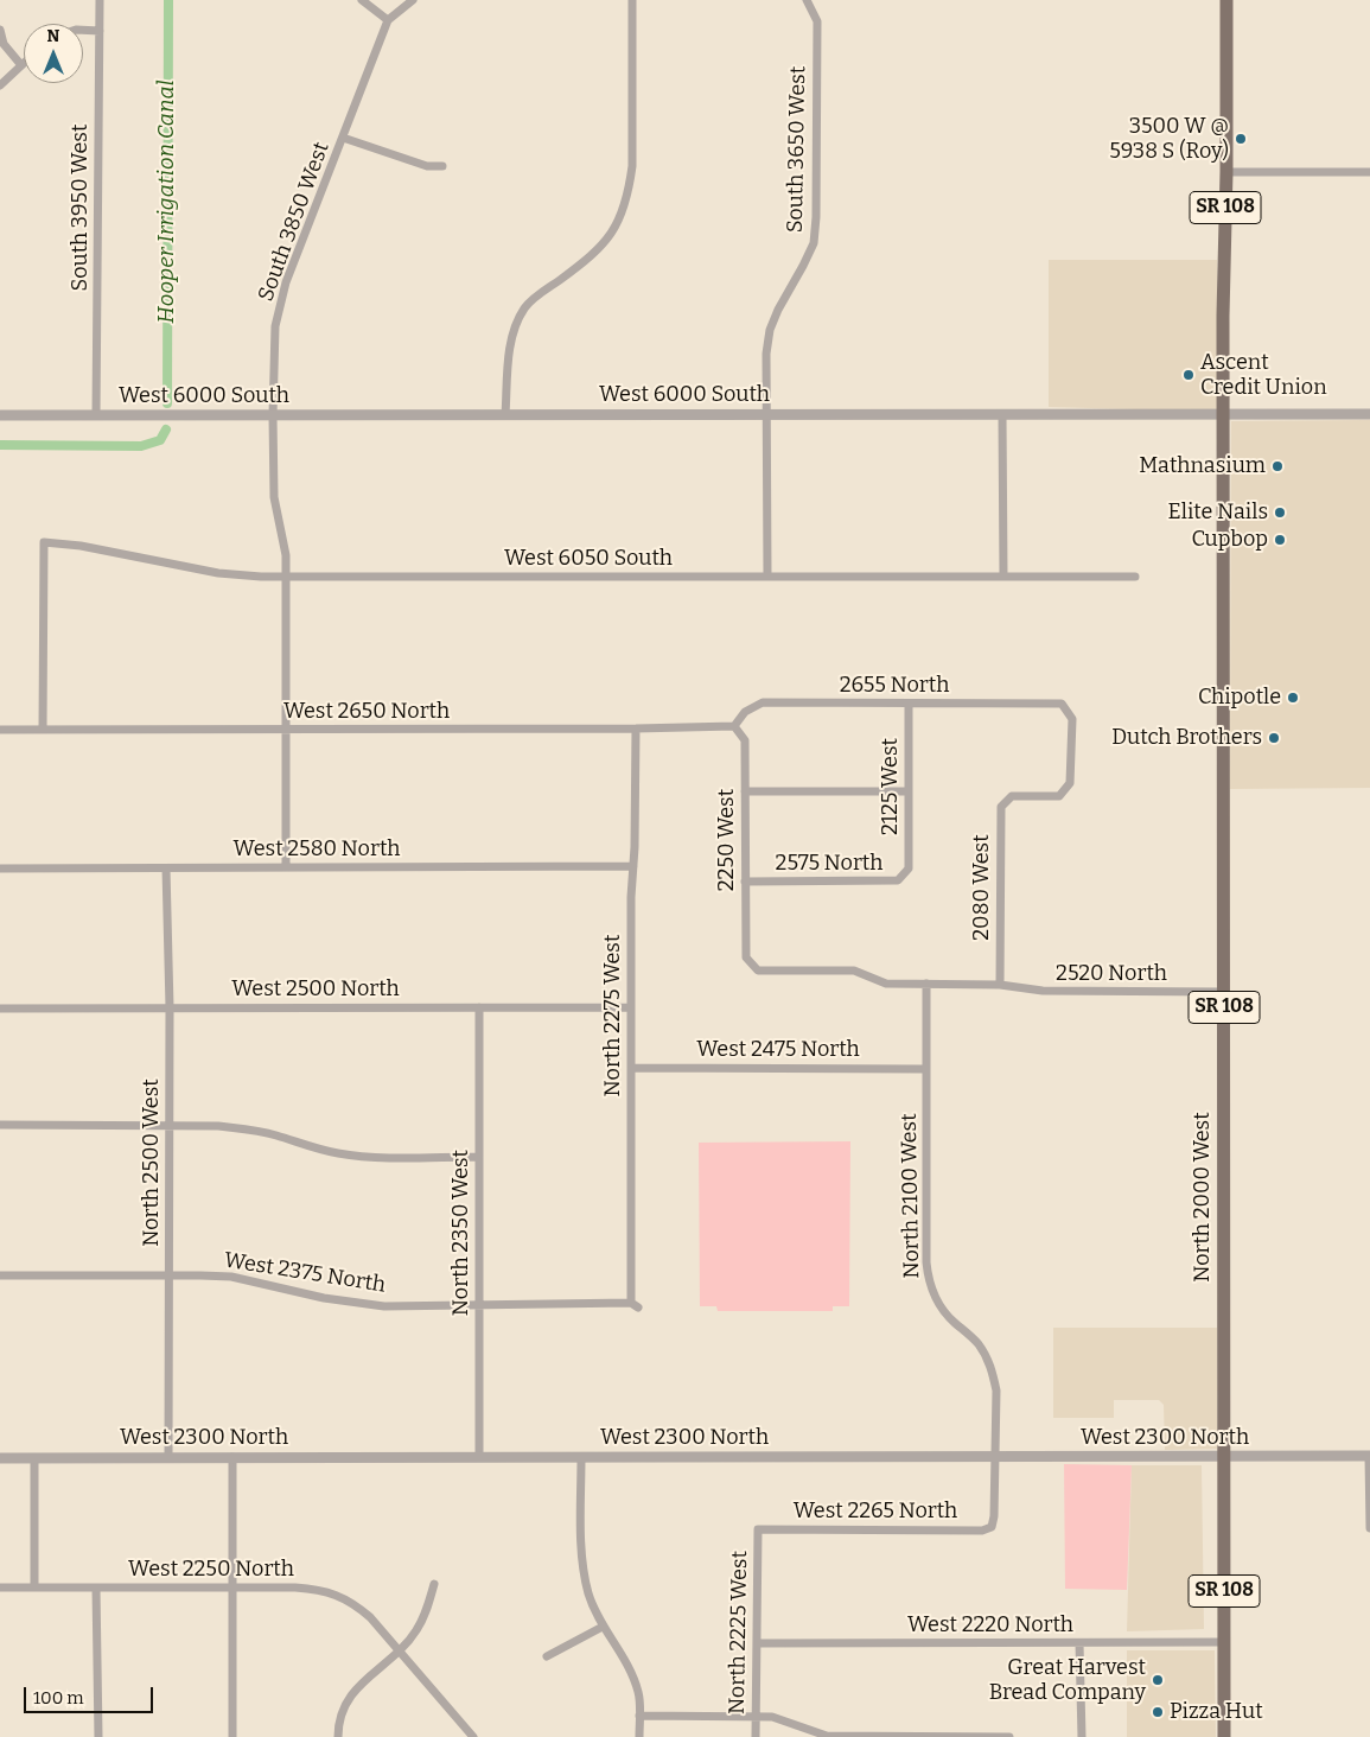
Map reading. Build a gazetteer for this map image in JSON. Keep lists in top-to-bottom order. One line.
{"streets":{"main road":["SR 108","North 2000 West"],"street":["South 3650 West","South 3950 West","South 3850 West","West 6000 South","West 6050 South","2655 North","West 2650 North","2125 West","2250 West","West 2580 North","2575 North","2080 West","2520 North","West 2500 North","North 2275 West","West 2475 North","North 2500 West","North 2100 West","North 2350 West","West 2375 North","West 2300 North","West 2265 North","West 2250 North","West 2220 North","North 2225 West"]},"crossings":[["South 3650 West","West 6000 South"],["South 3650 West","West 6050 South"],["South 3950 West","West 6000 South"],["SR 108","West 6000 South"],["SR 108","North 2000 West"],["South 3850 West","West 6000 South"],["South 3850 West","West 6050 South"],["South 3850 West","West 2650 North"],["South 3850 West","West 2580 North"],["West 6000 South","North 2000 West"],["West 6050 South","West 2650 North"],["2655 North","West 2650 North"],["2655 North","2125 West"],["2655 North","2250 West"],["2655 North","2080 West"],["West 2650 North","2250 West"],["West 2650 North","North 2275 West"],["2125 West","2575 North"],["2250 West","2575 North"],["2250 West","2520 North"],["West 2580 North","North 2275 West"],["West 2580 North","North 2500 West"],["2080 West","2520 North"],["2520 North","North 2100 West"],["2520 North","North 2000 West"],["West 2500 North","North 2275 West"],["West 2500 North","North 2500 West"],["West 2500 North","North 2350 West"],["North 2275 West","West 2475 North"],["North 2275 West","West 2375 North"],["West 2475 North","North 2100 West"],["North 2500 West","West 2375 North"],["North 2500 West","West 2300 North"],["North 2100 West","West 2300 North"],["North 2100 West","West 2265 North"],["North 2000 West","West 2300 North"],["North 2000 West","West 2220 North"],["North 2350 West","West 2375 North"],["North 2350 West","West 2300 North"],["West 2265 North","North 2225 West"],["West 2220 North","North 2225 West"]],"water":["Hooper Irrigation Canal"],"places":["3500 W @ 5938 S (Roy)","Ascent Credit Union","Mathnasium","Elite Nails","Cupbop","Chipotle","Dutch Brothers","Great Harvest Bread Company","Pizza Hut"],"scale_bar":"100 m","north":"top"}
